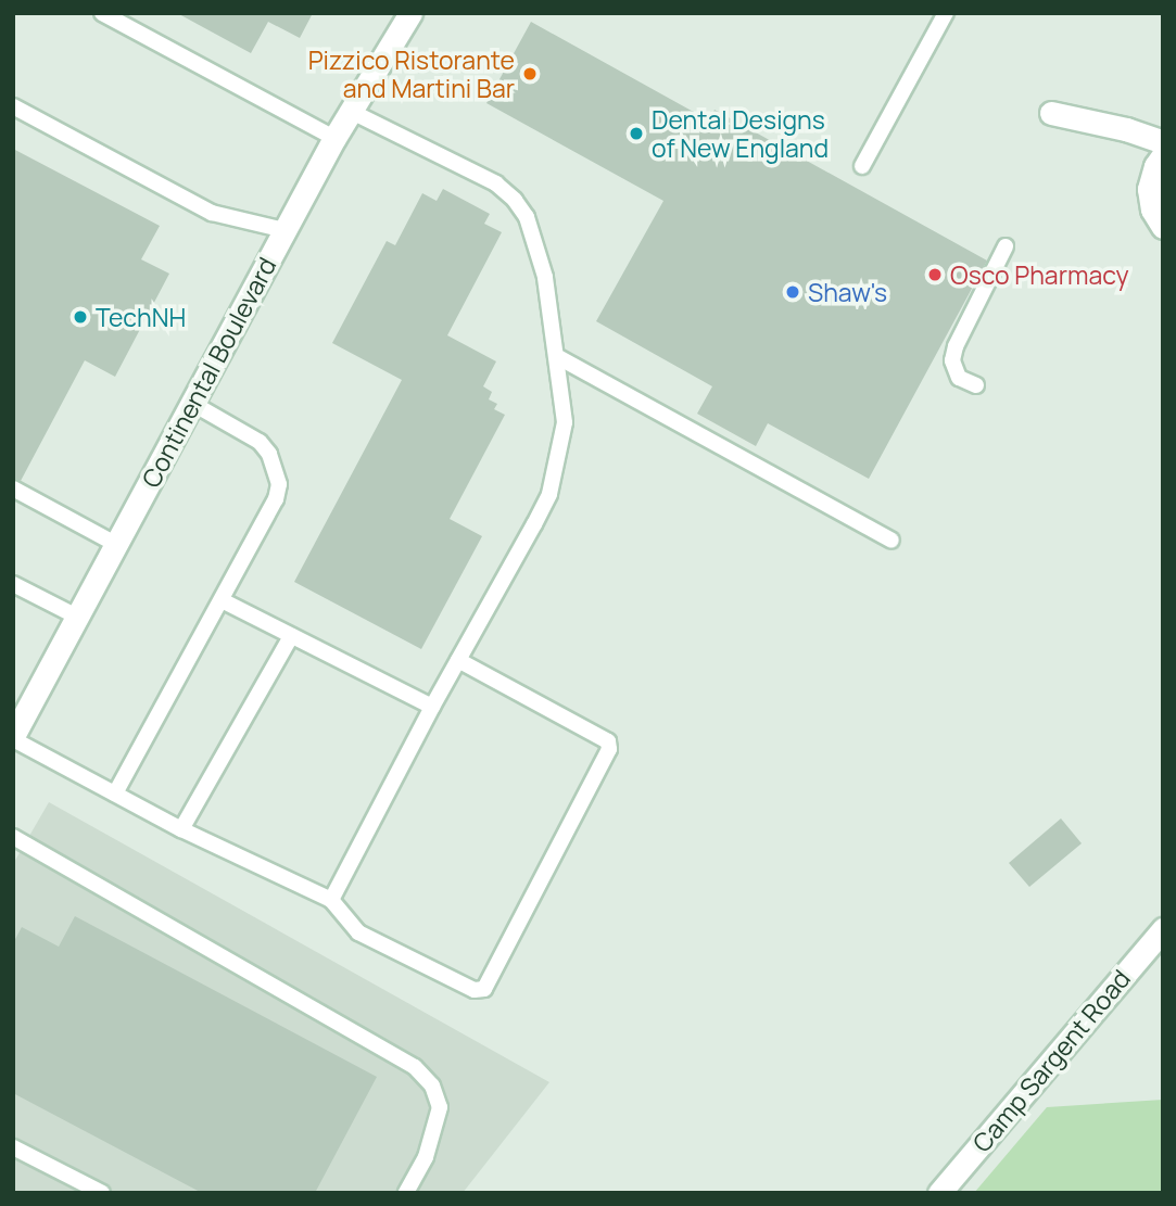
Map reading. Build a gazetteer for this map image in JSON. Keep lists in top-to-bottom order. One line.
{"streets":{"main road":["Continental Boulevard","Camp Sargent Road"]},"places":["Pizzico Ristorante and Martini Bar","Dental Designs of New England","Osco Pharmacy","Shaw's","TechNH"]}
